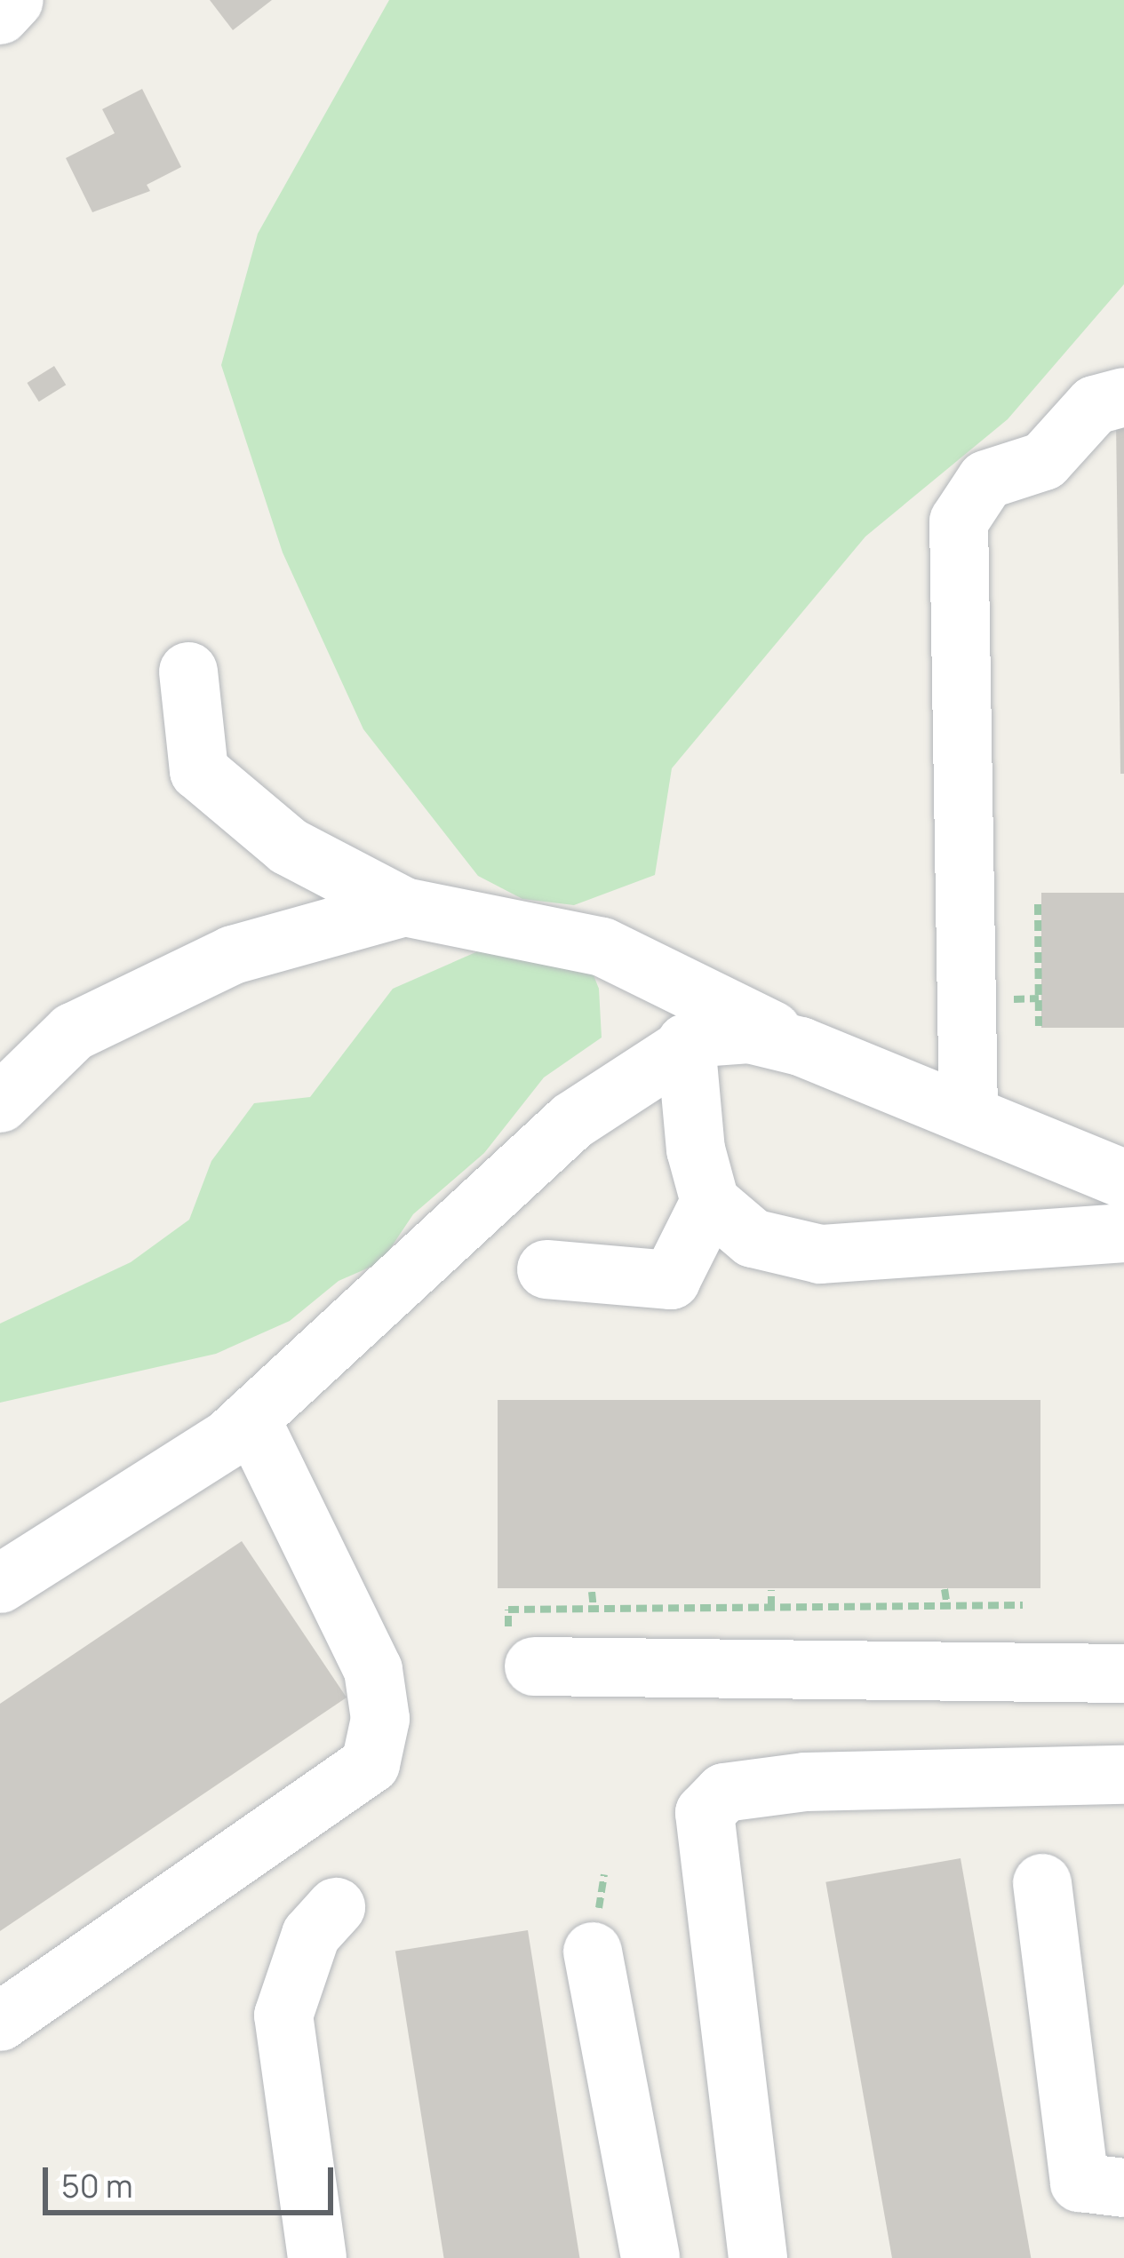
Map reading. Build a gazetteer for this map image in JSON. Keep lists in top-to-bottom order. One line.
{"scale_bar":"50 m"}
